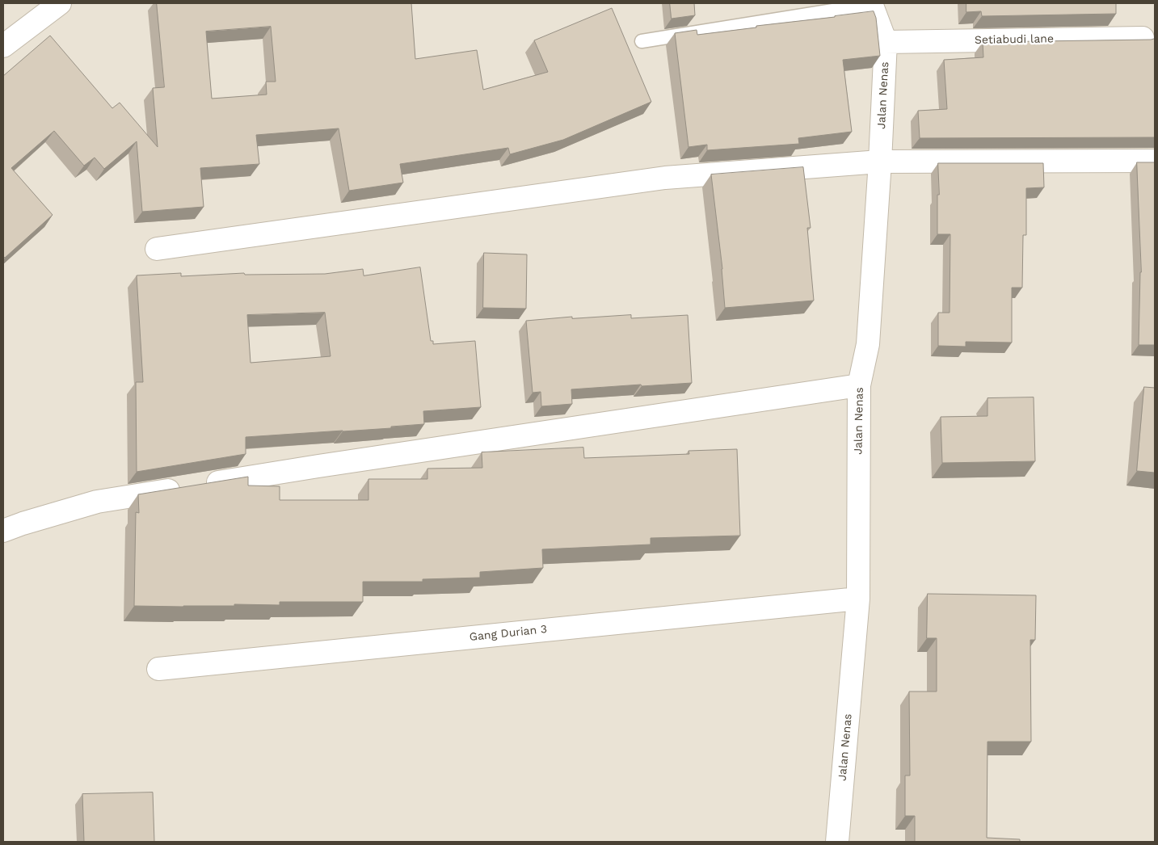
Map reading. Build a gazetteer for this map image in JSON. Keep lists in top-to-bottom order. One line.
{"streets":{"street":["Setiabudi lane","Jalan Nenas","Gang Durian 3"]},"crossings":[["Setiabudi lane","Jalan Nenas"],["Jalan Nenas","Gang Durian 3"]]}
